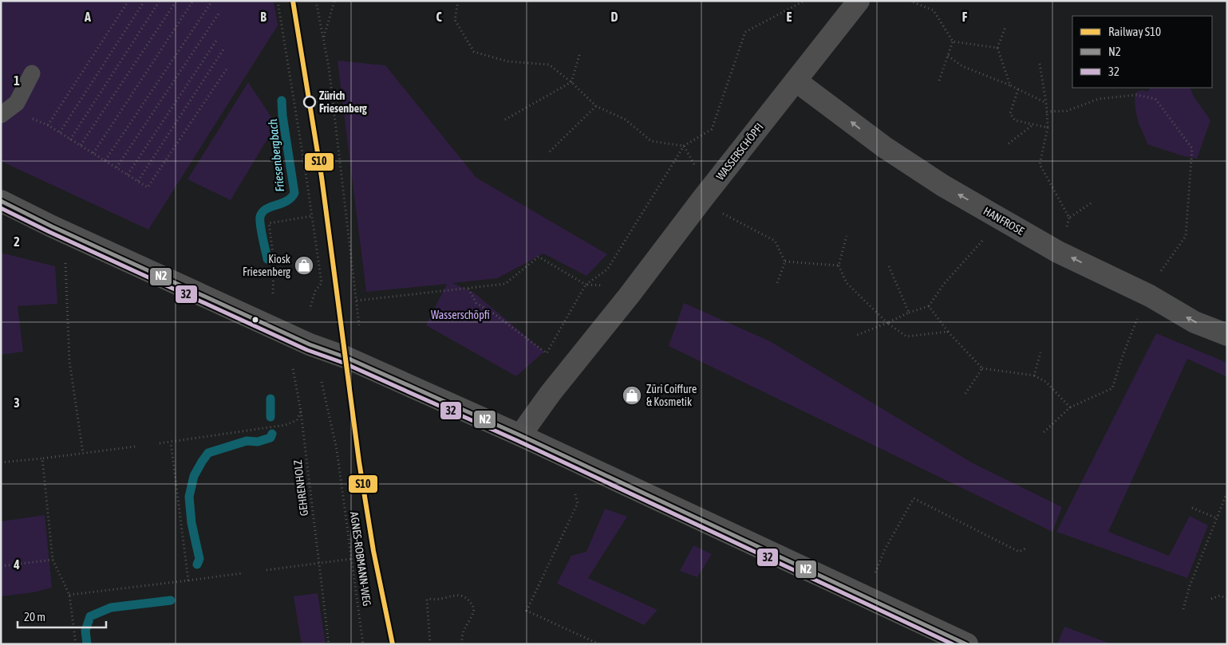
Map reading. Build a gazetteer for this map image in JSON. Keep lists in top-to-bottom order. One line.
{"streets":{"street":["WASSERSCHÖPFI","HANFROSE"],"path":["GEHRENHOLZ","AGNES-ROBMANN-WEG"]},"crossings":[["WASSERSCHÖPFI","HANFROSE"]],"one_way":["HANFROSE"],"water":["Friesenbergbach"],"parks":["Wasserschöpfi"],"places":{"other":["Zürich Friesenberg"],"shop":["Kiosk Friesenberg","Züri Coiffure & Kosmetik"]},"lines":["rail line S10","transit line N2","transit line 32"],"legend":["Railway S10","N2","32"],"scale_bar":"20 m","grid":{"columns":["A","B","C","D","E","F"],"rows":["1","2","3","4"]}}
